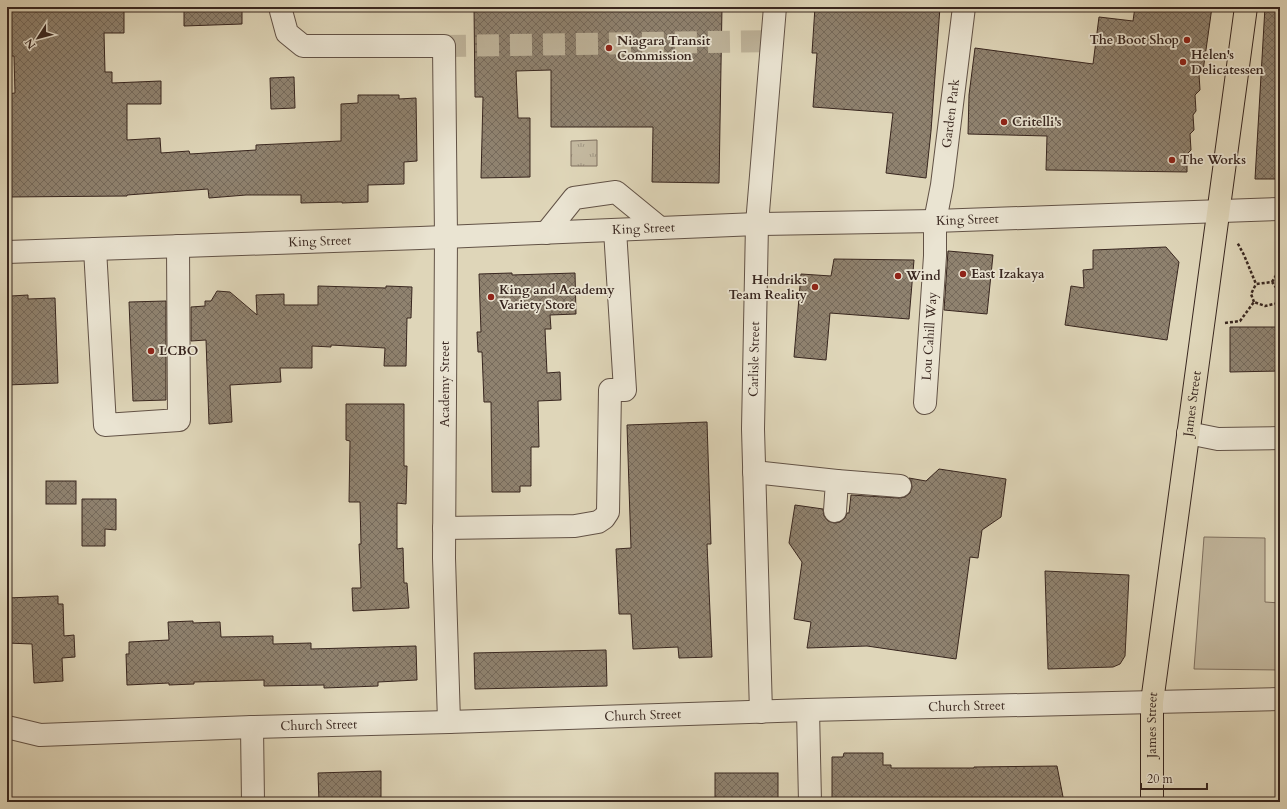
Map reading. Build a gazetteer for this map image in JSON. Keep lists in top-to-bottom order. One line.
{"streets":{"main road":["James Street"],"street":["Garden Park","King Street","Lou Cahill Way","Carlisle Street","Academy Street","Church Street"]},"crossings":[["Garden Park","King Street"],["Garden Park","Lou Cahill Way"],["King Street","Lou Cahill Way"],["King Street","Carlisle Street"],["King Street","Academy Street"],["King Street","James Street"],["Carlisle Street","Church Street"],["Academy Street","Church Street"],["James Street","Church Street"]],"places":["The Boot Shop","Niagara Transit Commission","Helen's Delicatessen","Critelli's","The Works","East Izakaya","Wind","Hendriks Team Reality","King and Academy Variety Store","LCBO"],"scale_bar":"20 m","north":"bottom left"}
